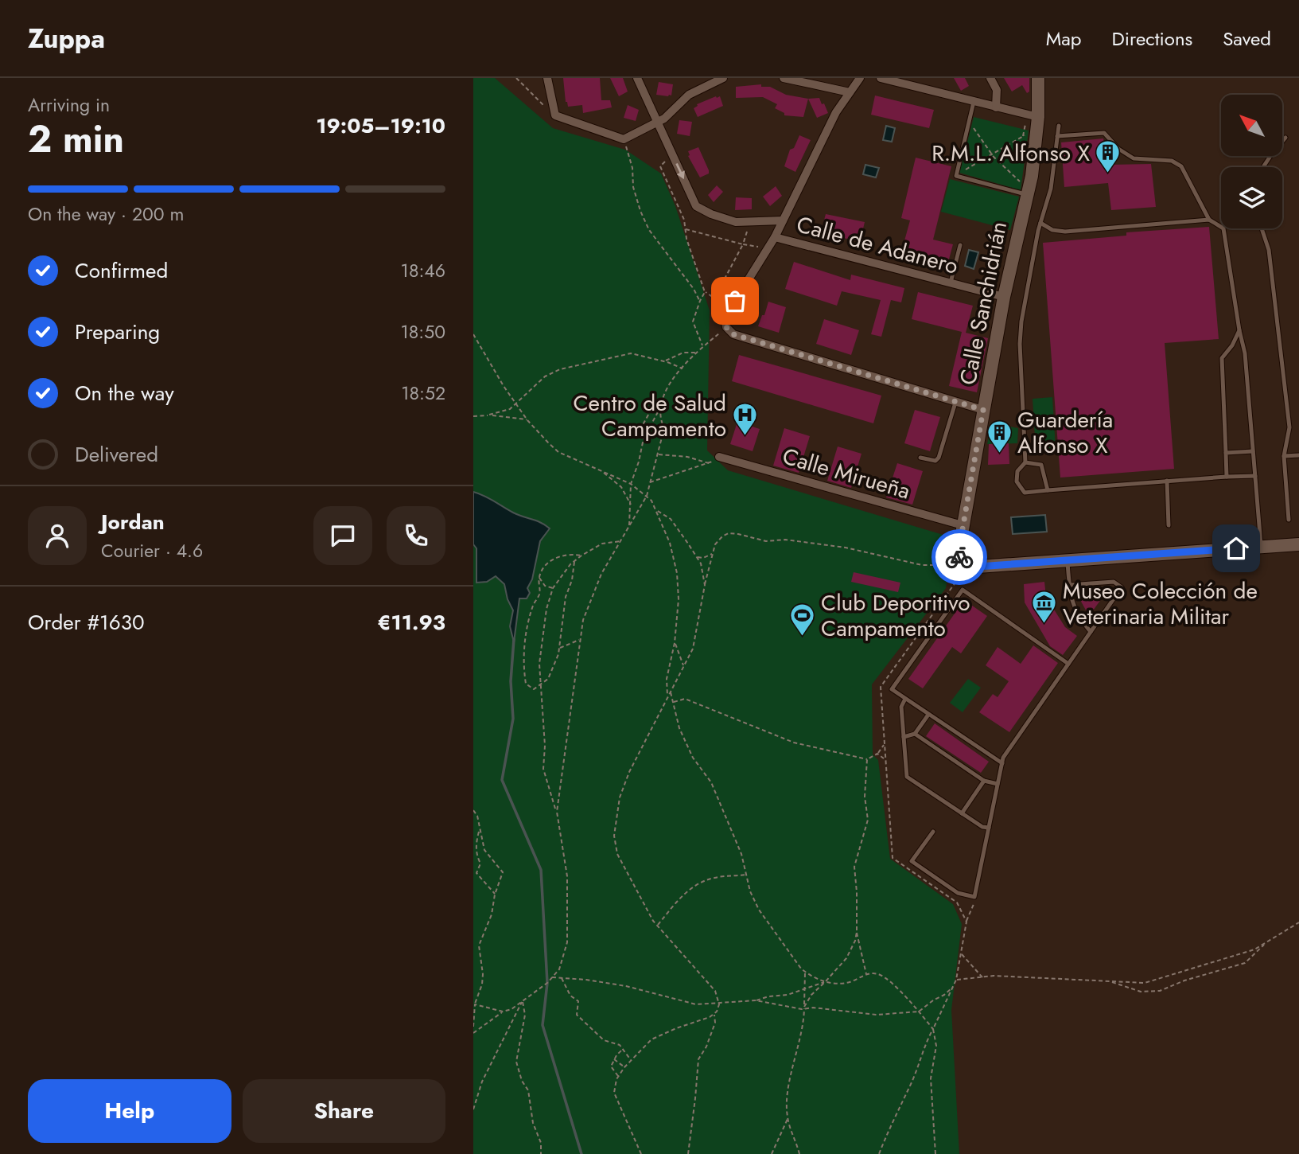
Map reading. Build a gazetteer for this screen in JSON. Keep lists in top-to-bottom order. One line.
{"streets":{"street":["Calle de Adanero","Calle Sanchidrián","Calle Mirueña"]},"crossings":[["Calle de Adanero","Calle Sanchidrián"],["Calle Sanchidrián","Calle Mirueña"]],"places":{"building":["R.M.L. Alfonso X","Guardería Alfonso X"],"hospital":["Centro de Salud Campamento"],"museum":["Museo Colección de Veterinaria Militar"],"sports":["Club Deporitivo Campamento"]},"north":"top left","page":{"header":"Zuppa","nav":["Map","Directions","Saved"],"heading":["2 min","Arriving in","19:05–19:10"],"panel":["Jordan","Courier · 4.6","Order #1630","€11.93"],"bar":"On the way · 200 m","list":[["Confirmed","18:46"],["Preparing","18:50"],["On the way","18:52"],"Delivered"],"buttons":["Help","Share"]}}
